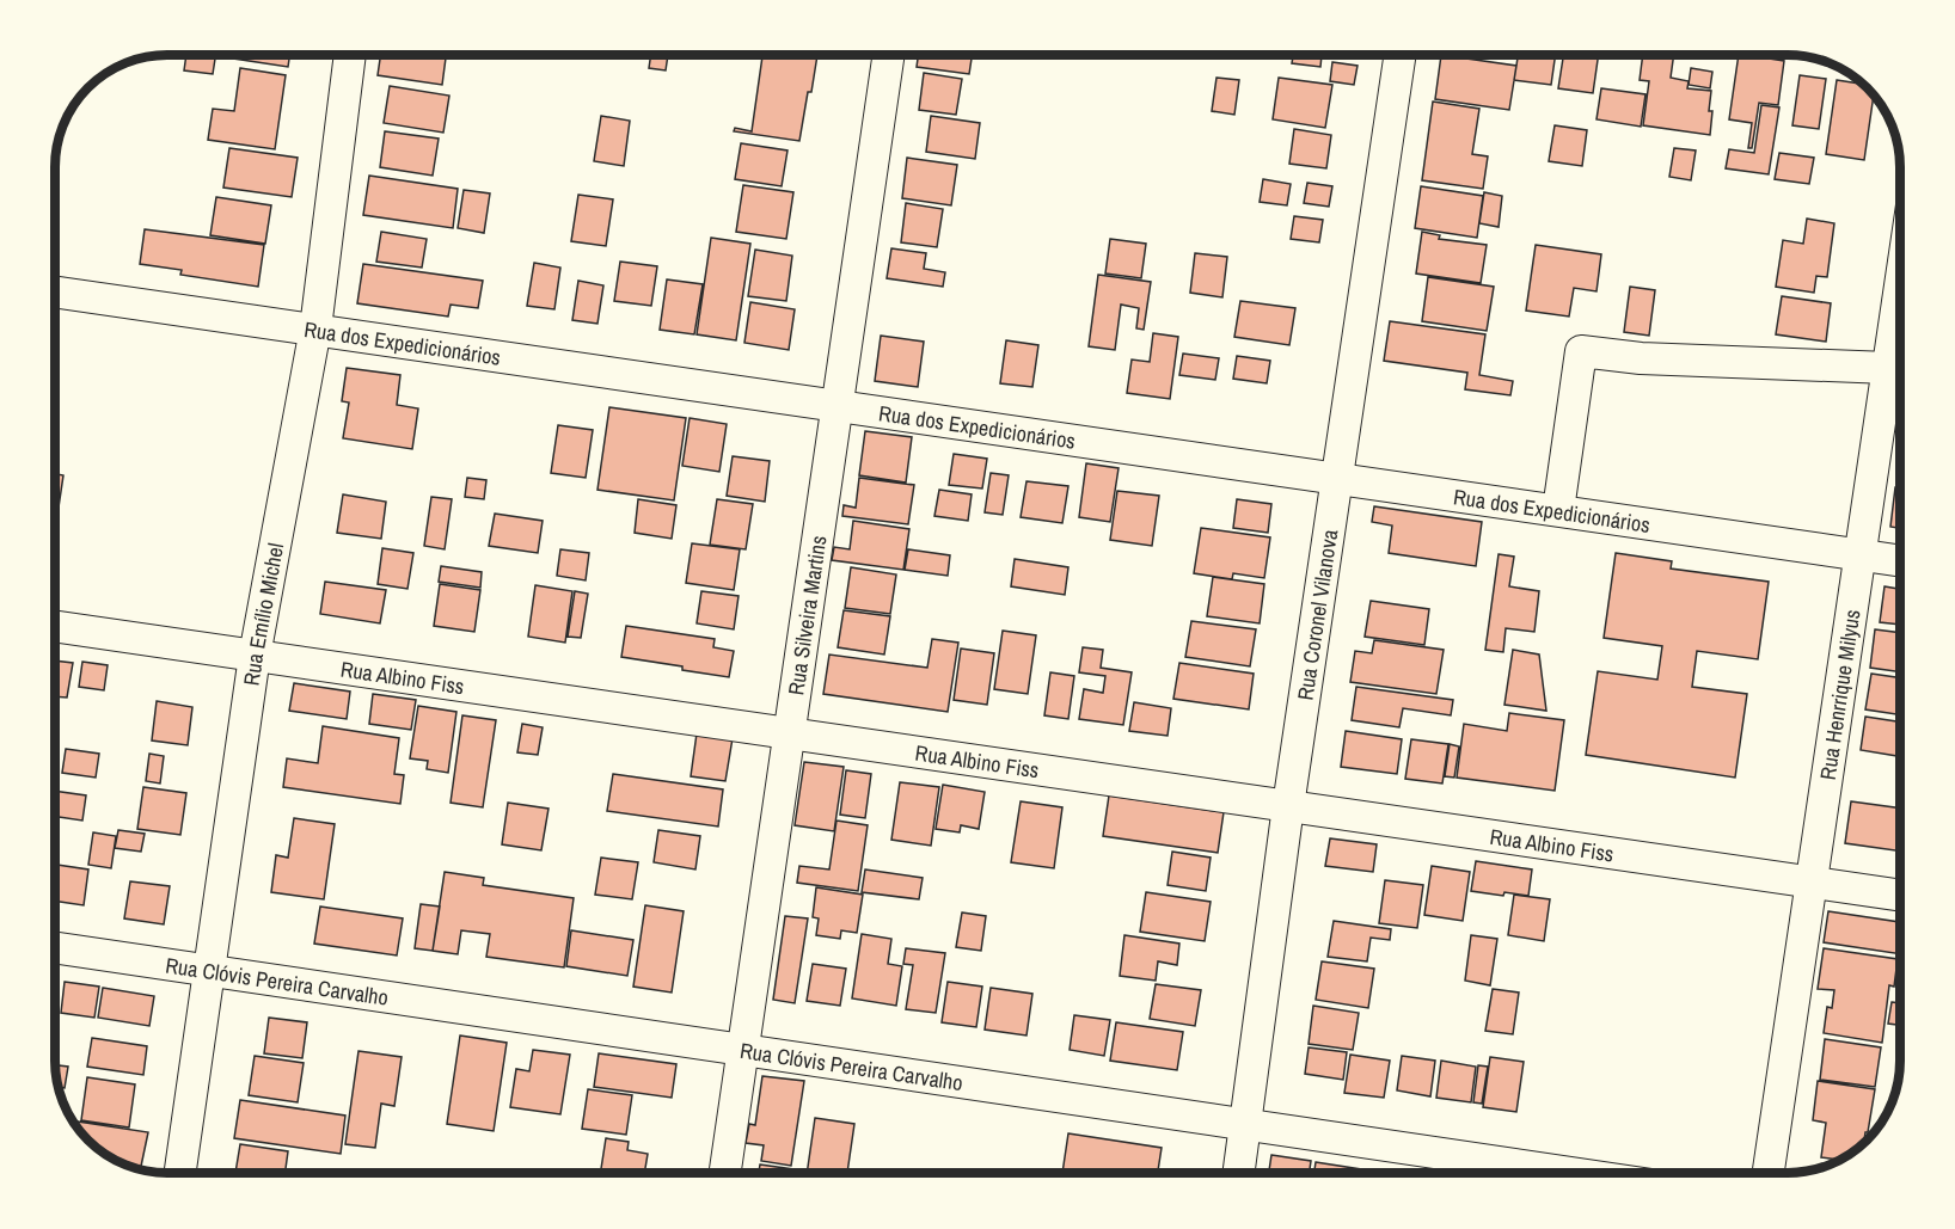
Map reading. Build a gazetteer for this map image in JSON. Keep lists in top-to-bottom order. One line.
{"streets":{"street":["Rua dos Expedicionários","Rua Emílio Michel","Rua Silveira Martins","Rua Coronel Vilanova","Rua Albino Fiss","Rua Henrrique Milyus","Rua Clóvis Pereira Carvalho"]},"crossings":[["Rua dos Expedicionários","Rua Emílio Michel"],["Rua dos Expedicionários","Rua Silveira Martins"],["Rua dos Expedicionários","Rua Coronel Vilanova"],["Rua dos Expedicionários","Rua Henrrique Milyus"],["Rua Emílio Michel","Rua Albino Fiss"],["Rua Emílio Michel","Rua Clóvis Pereira Carvalho"],["Rua Silveira Martins","Rua Albino Fiss"],["Rua Silveira Martins","Rua Clóvis Pereira Carvalho"],["Rua Coronel Vilanova","Rua Albino Fiss"],["Rua Coronel Vilanova","Rua Clóvis Pereira Carvalho"],["Rua Albino Fiss","Rua Henrrique Milyus"]]}
